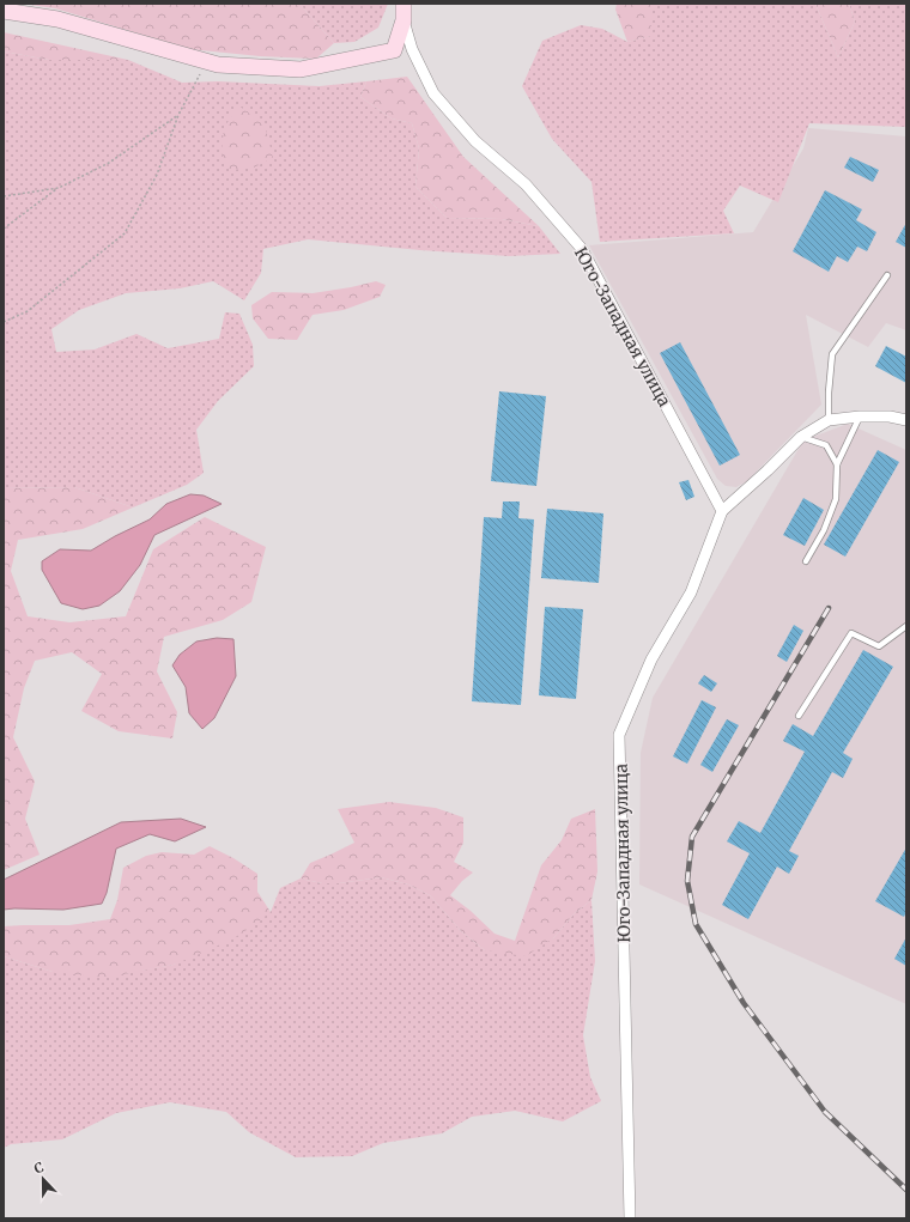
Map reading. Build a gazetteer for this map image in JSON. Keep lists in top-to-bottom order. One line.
{"streets":{"street":["Юго-Западная улица"]},"north":"top"}
